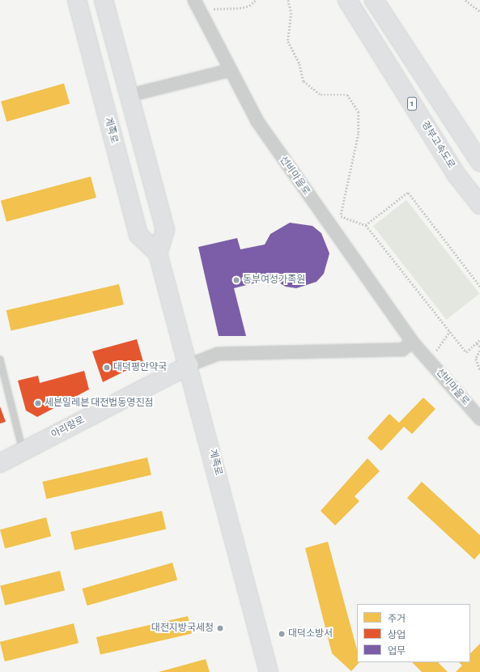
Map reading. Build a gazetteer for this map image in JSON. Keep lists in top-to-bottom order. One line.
{"streets":{"main road":["1","계족로","경부고속도로","아리랑로"],"street":["선비마을로"]},"crossings":[["계족로","아리랑로"]],"places":["동부여성가족원","대덕평안약국","세븐일레븐 대전법동영진점","대전지방국세청","대덕소방서"],"legend":["주거","상업","업무"]}
